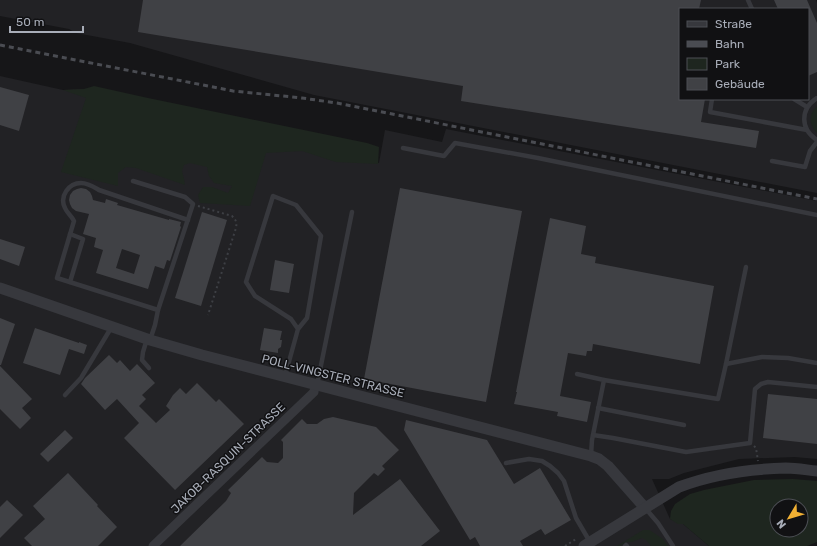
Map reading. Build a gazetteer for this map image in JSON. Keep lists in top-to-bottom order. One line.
{"streets":{"street":["POLL-VINGSTER STRASSE","JAKOB-RASQUIN-STRASSE"]},"crossings":[["POLL-VINGSTER STRASSE","JAKOB-RASQUIN-STRASSE"]],"legend":["Straße","Bahn","Park","Gebäude"],"scale_bar":"50 m","north":"bottom left"}
